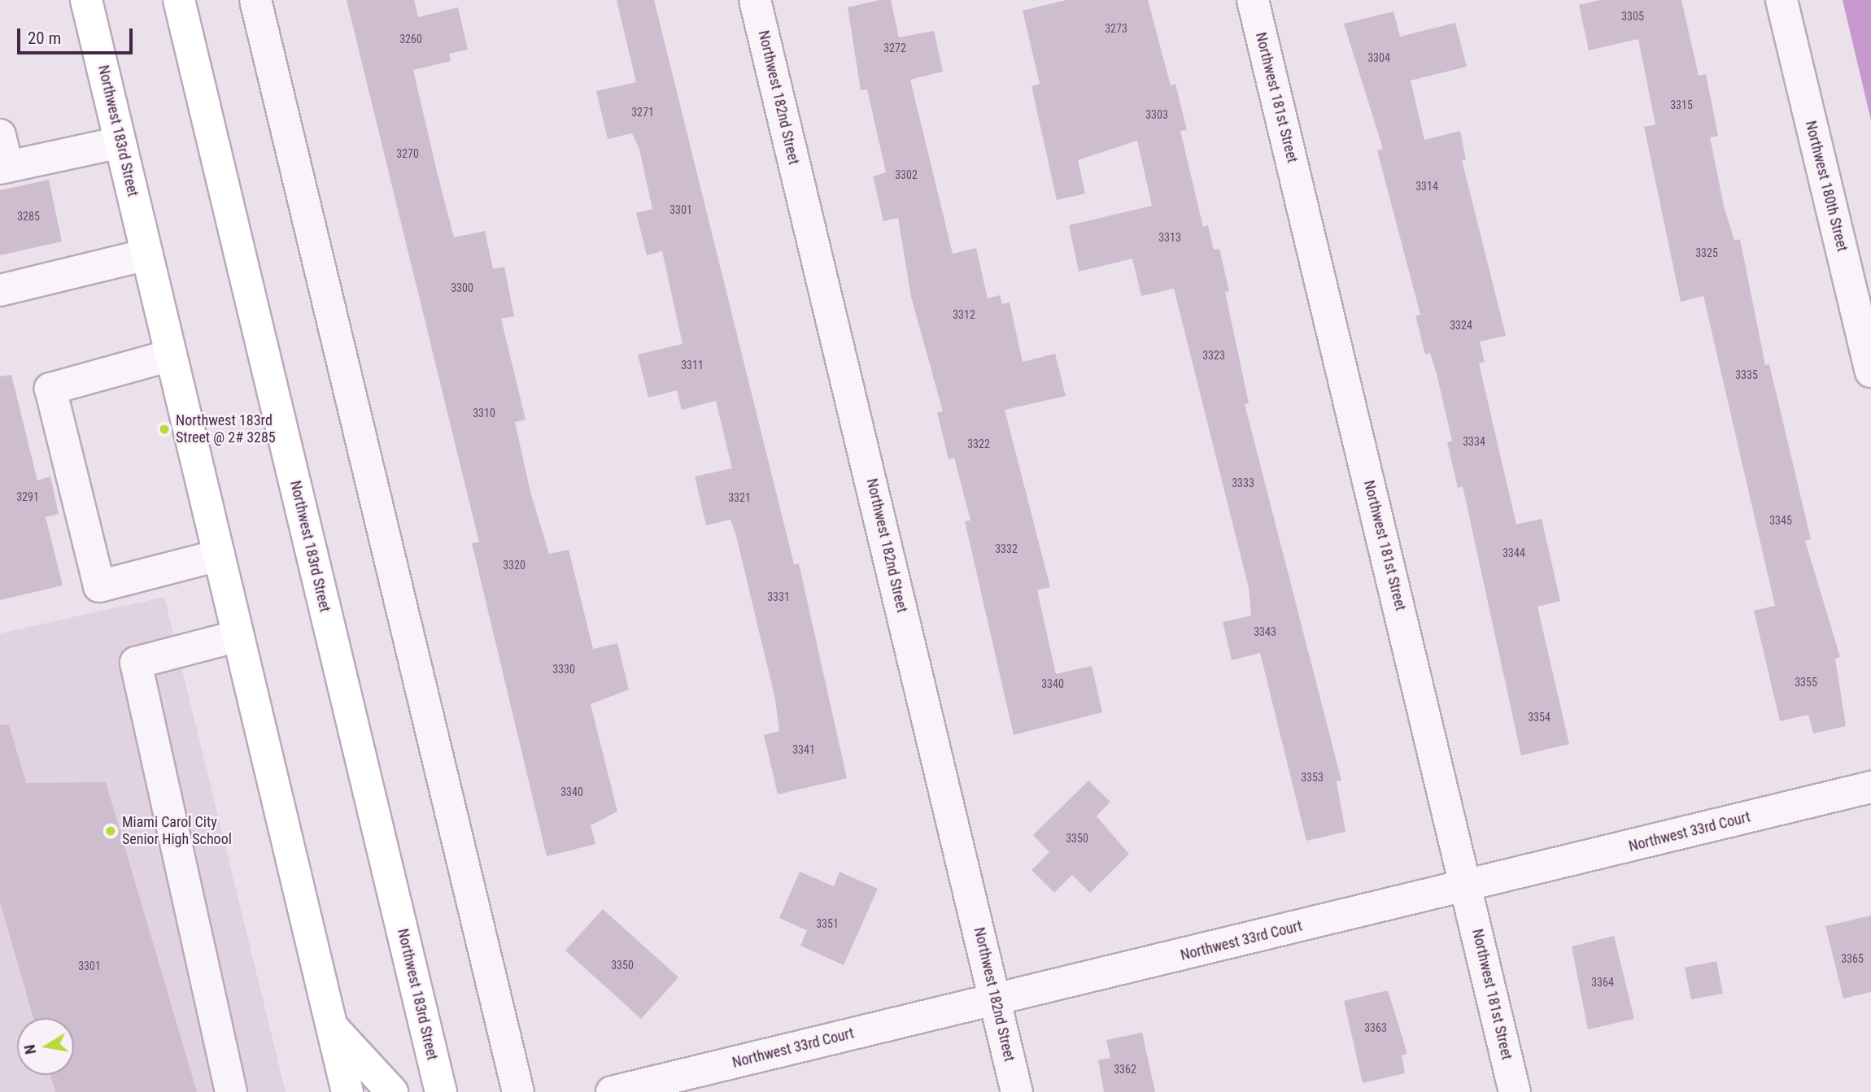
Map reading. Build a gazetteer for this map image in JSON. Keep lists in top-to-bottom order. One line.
{"streets":{"main road":["Northwest 183rd Street"],"street":["Northwest 182nd Street","Northwest 181st Street","Northwest 180th Street","Northwest 33rd Court"]},"crossings":[["Northwest 182nd Street","Northwest 33rd Court"],["Northwest 181st Street","Northwest 33rd Court"]],"places":["Northwest 183rd Street @ 2# 3285","Miami Carol City Senior High School"],"house_numbers":["3305","3273","3260","3272","3304","3315","3271","3303","3270","3302","3314","3301","3285","3313","3325","3300","3312","3324","3323","3311","3335","3310","3334","3322","3333","3291","3321","3345","3332","3344","3320","3331","3343","3330","3355","3340","3354","3341","3353","3340","3350","3351","3365","3350","3301","3364","3363","3362"],"scale_bar":"20 m","north":"left"}
